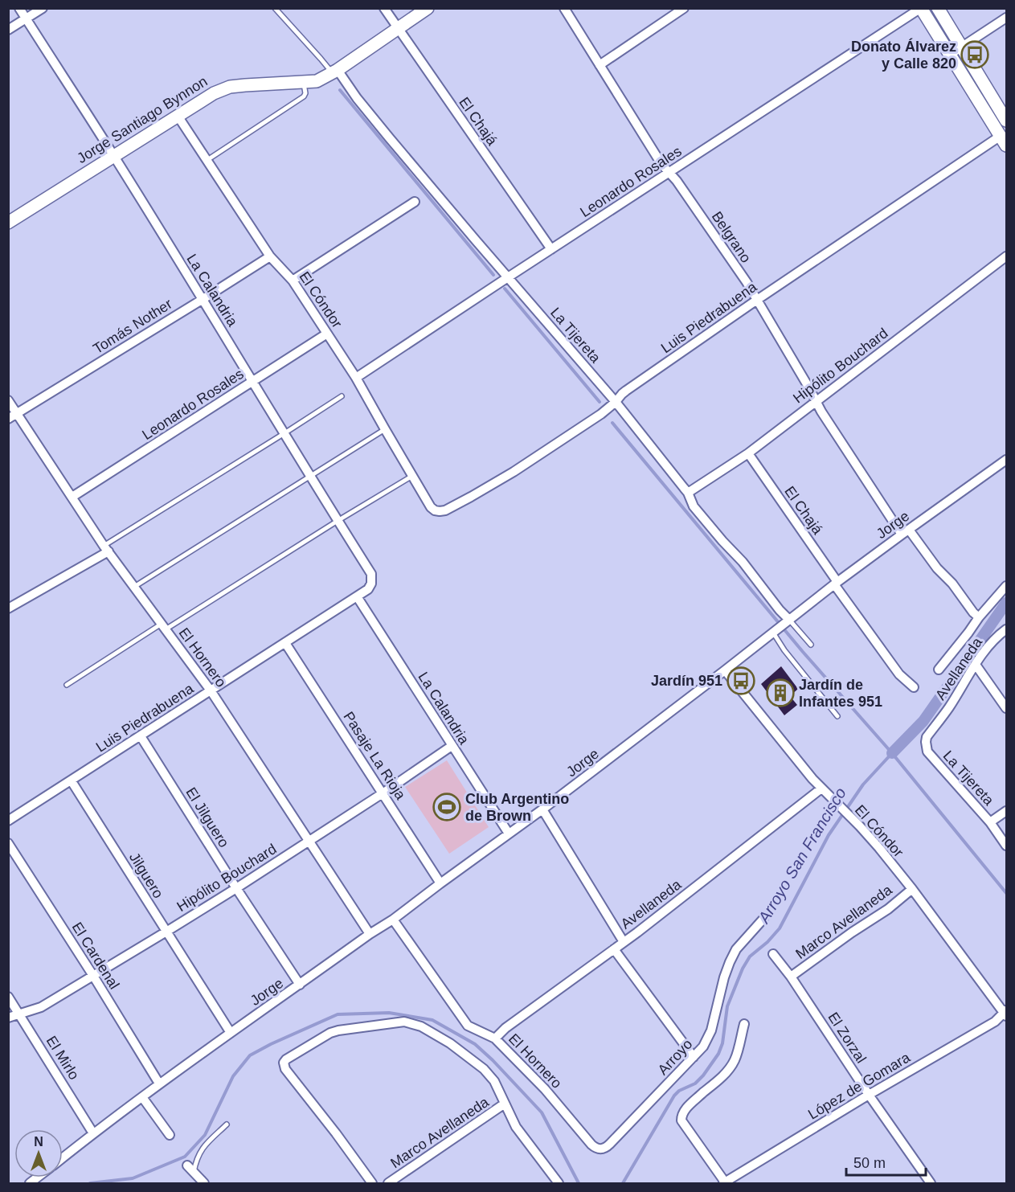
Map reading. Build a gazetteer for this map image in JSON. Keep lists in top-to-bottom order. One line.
{"streets":{"street":["Jorge Santiago Bynnon","El Chajá","Leonardo Rosales","Belgrano","La Calandria","El Cóndor","Luis Piedrabuena","Tomás Nother","La Tijereta","Hipólito Bouchard","Jorge","El Hornero","Avellaneda","Pasaje La Rioja","El Jilguero","Jilguero","Marco Avellaneda","El Cardenal","El Zorzal","Arroyo","El Mirlo","López de Gomara"]},"crossings":[["Jorge Santiago Bynnon","El Chajá"],["Jorge Santiago Bynnon","La Calandria"],["Jorge Santiago Bynnon","El Cóndor"],["Jorge Santiago Bynnon","La Tijereta"],["El Chajá","Leonardo Rosales"],["El Chajá","Hipólito Bouchard"],["El Chajá","Jorge"],["Leonardo Rosales","Belgrano"],["Leonardo Rosales","La Calandria"],["Leonardo Rosales","El Cóndor"],["Leonardo Rosales","La Tijereta"],["Leonardo Rosales","El Hornero"],["Belgrano","Luis Piedrabuena"],["Belgrano","Hipólito Bouchard"],["Belgrano","Jorge"],["La Calandria","Luis Piedrabuena"],["La Calandria","Tomás Nother"],["La Calandria","Hipólito Bouchard"],["La Calandria","Jorge"],["El Cóndor","Luis Piedrabuena"],["El Cóndor","Tomás Nother"],["El Cóndor","Jorge"],["El Cóndor","Avellaneda"],["El Cóndor","Marco Avellaneda"],["El Cóndor","López de Gomara"],["Luis Piedrabuena","La Tijereta"],["Luis Piedrabuena","El Hornero"],["Luis Piedrabuena","Pasaje La Rioja"],["Luis Piedrabuena","El Jilguero"],["Luis Piedrabuena","Jilguero"],["Tomás Nother","El Hornero"],["La Tijereta","Hipólito Bouchard"],["La Tijereta","Jorge"],["La Tijereta","Avellaneda"],["Hipólito Bouchard","El Hornero"],["Hipólito Bouchard","Pasaje La Rioja"],["Hipólito Bouchard","El Jilguero"],["Hipólito Bouchard","Jilguero"],["Hipólito Bouchard","El Cardenal"],["Hipólito Bouchard","El Mirlo"],["Jorge","El Hornero"],["Jorge","Pasaje La Rioja"],["Jorge","El Jilguero"],["Jorge","Jilguero"],["Jorge","El Cardenal"],["Jorge","El Mirlo"],["El Hornero","Avellaneda"],["El Hornero","Arroyo"],["Marco Avellaneda","El Zorzal"],["El Zorzal","López de Gomara"]],"water":["Arroyo San Francisco"],"places":{"bus stop":["Donato Álvarez y Calle 820","Jardín 951"],"building":["Jardín de Infantes 951"],"sports":["Club Argentino de Brown"]},"scale_bar":"50 m","north":"top"}
